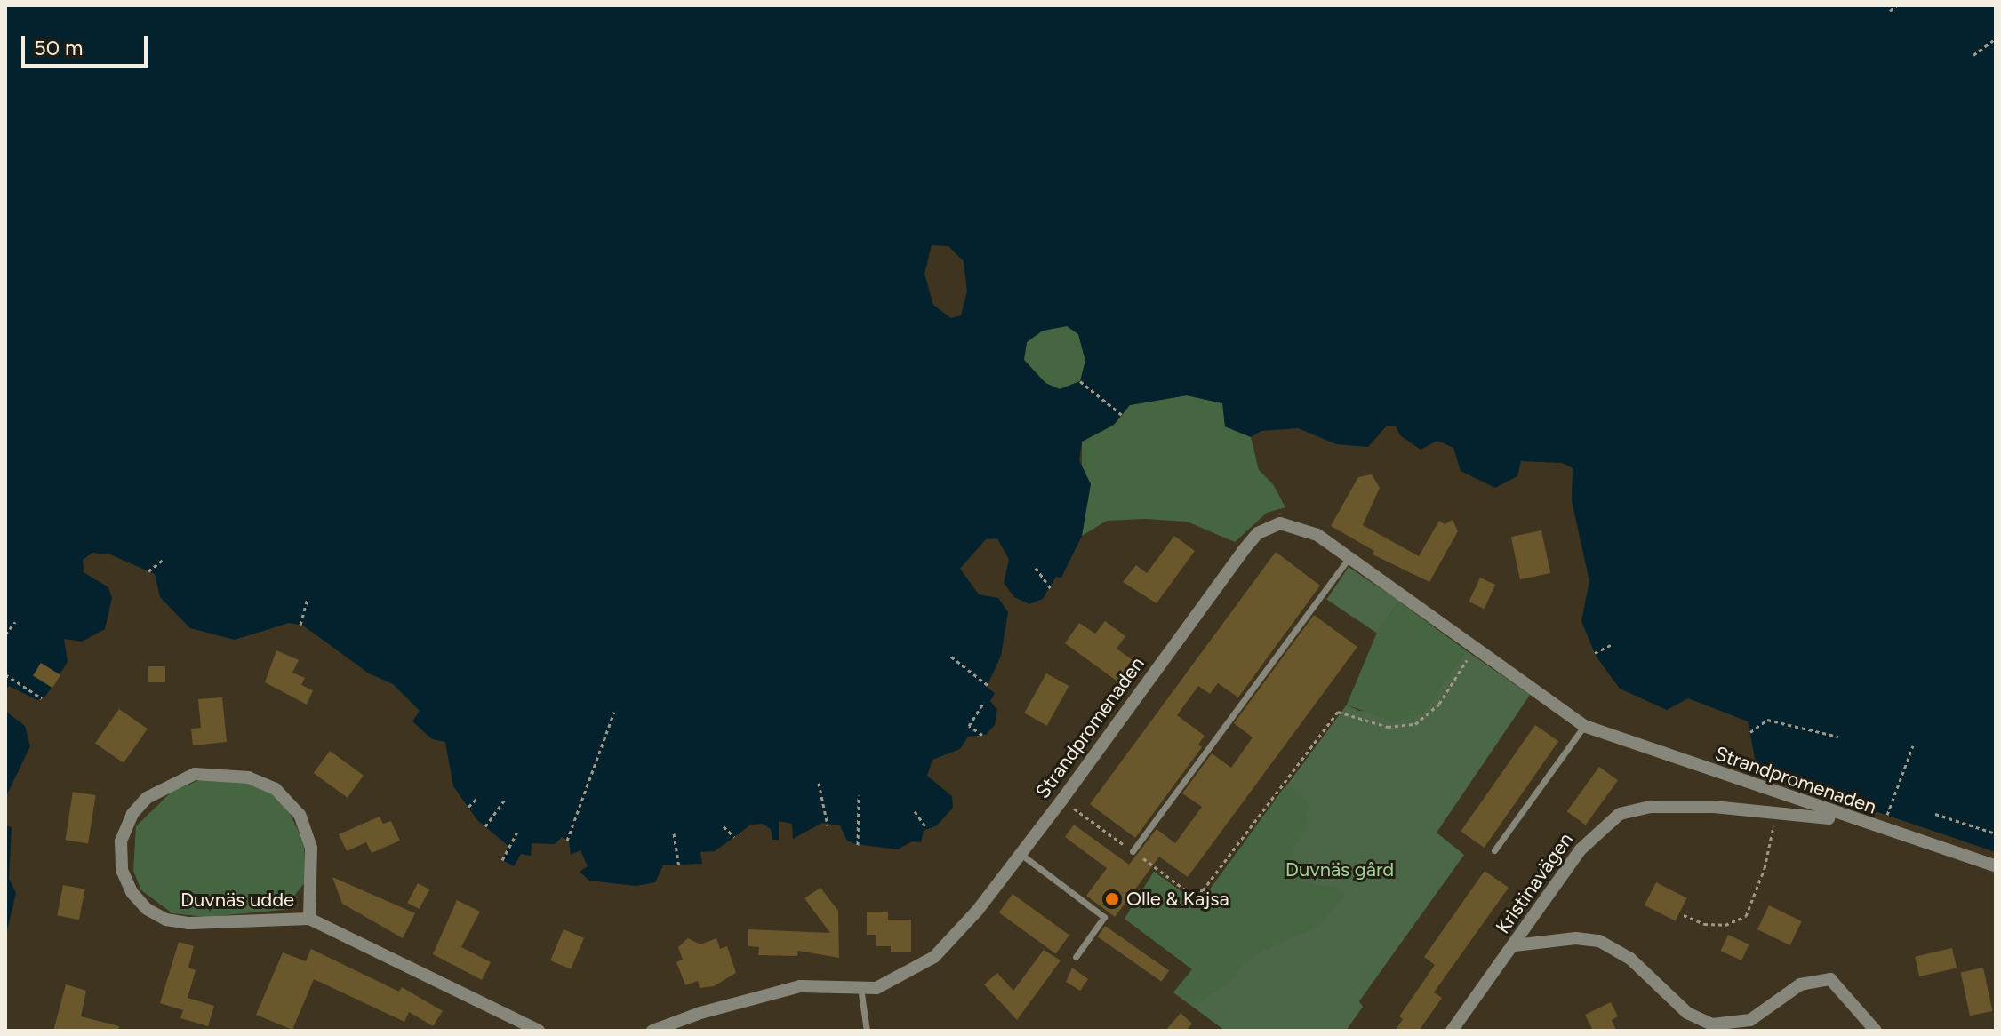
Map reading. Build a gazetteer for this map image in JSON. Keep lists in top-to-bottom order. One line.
{"streets":{"street":["Strandpromenaden","Kristinavägen","Duvnäs udde"]},"crossings":[["Strandpromenaden","Kristinavägen"]],"parks":["Duvnäs gård"],"places":["Olle & Kajsa"],"scale_bar":"50 m"}
